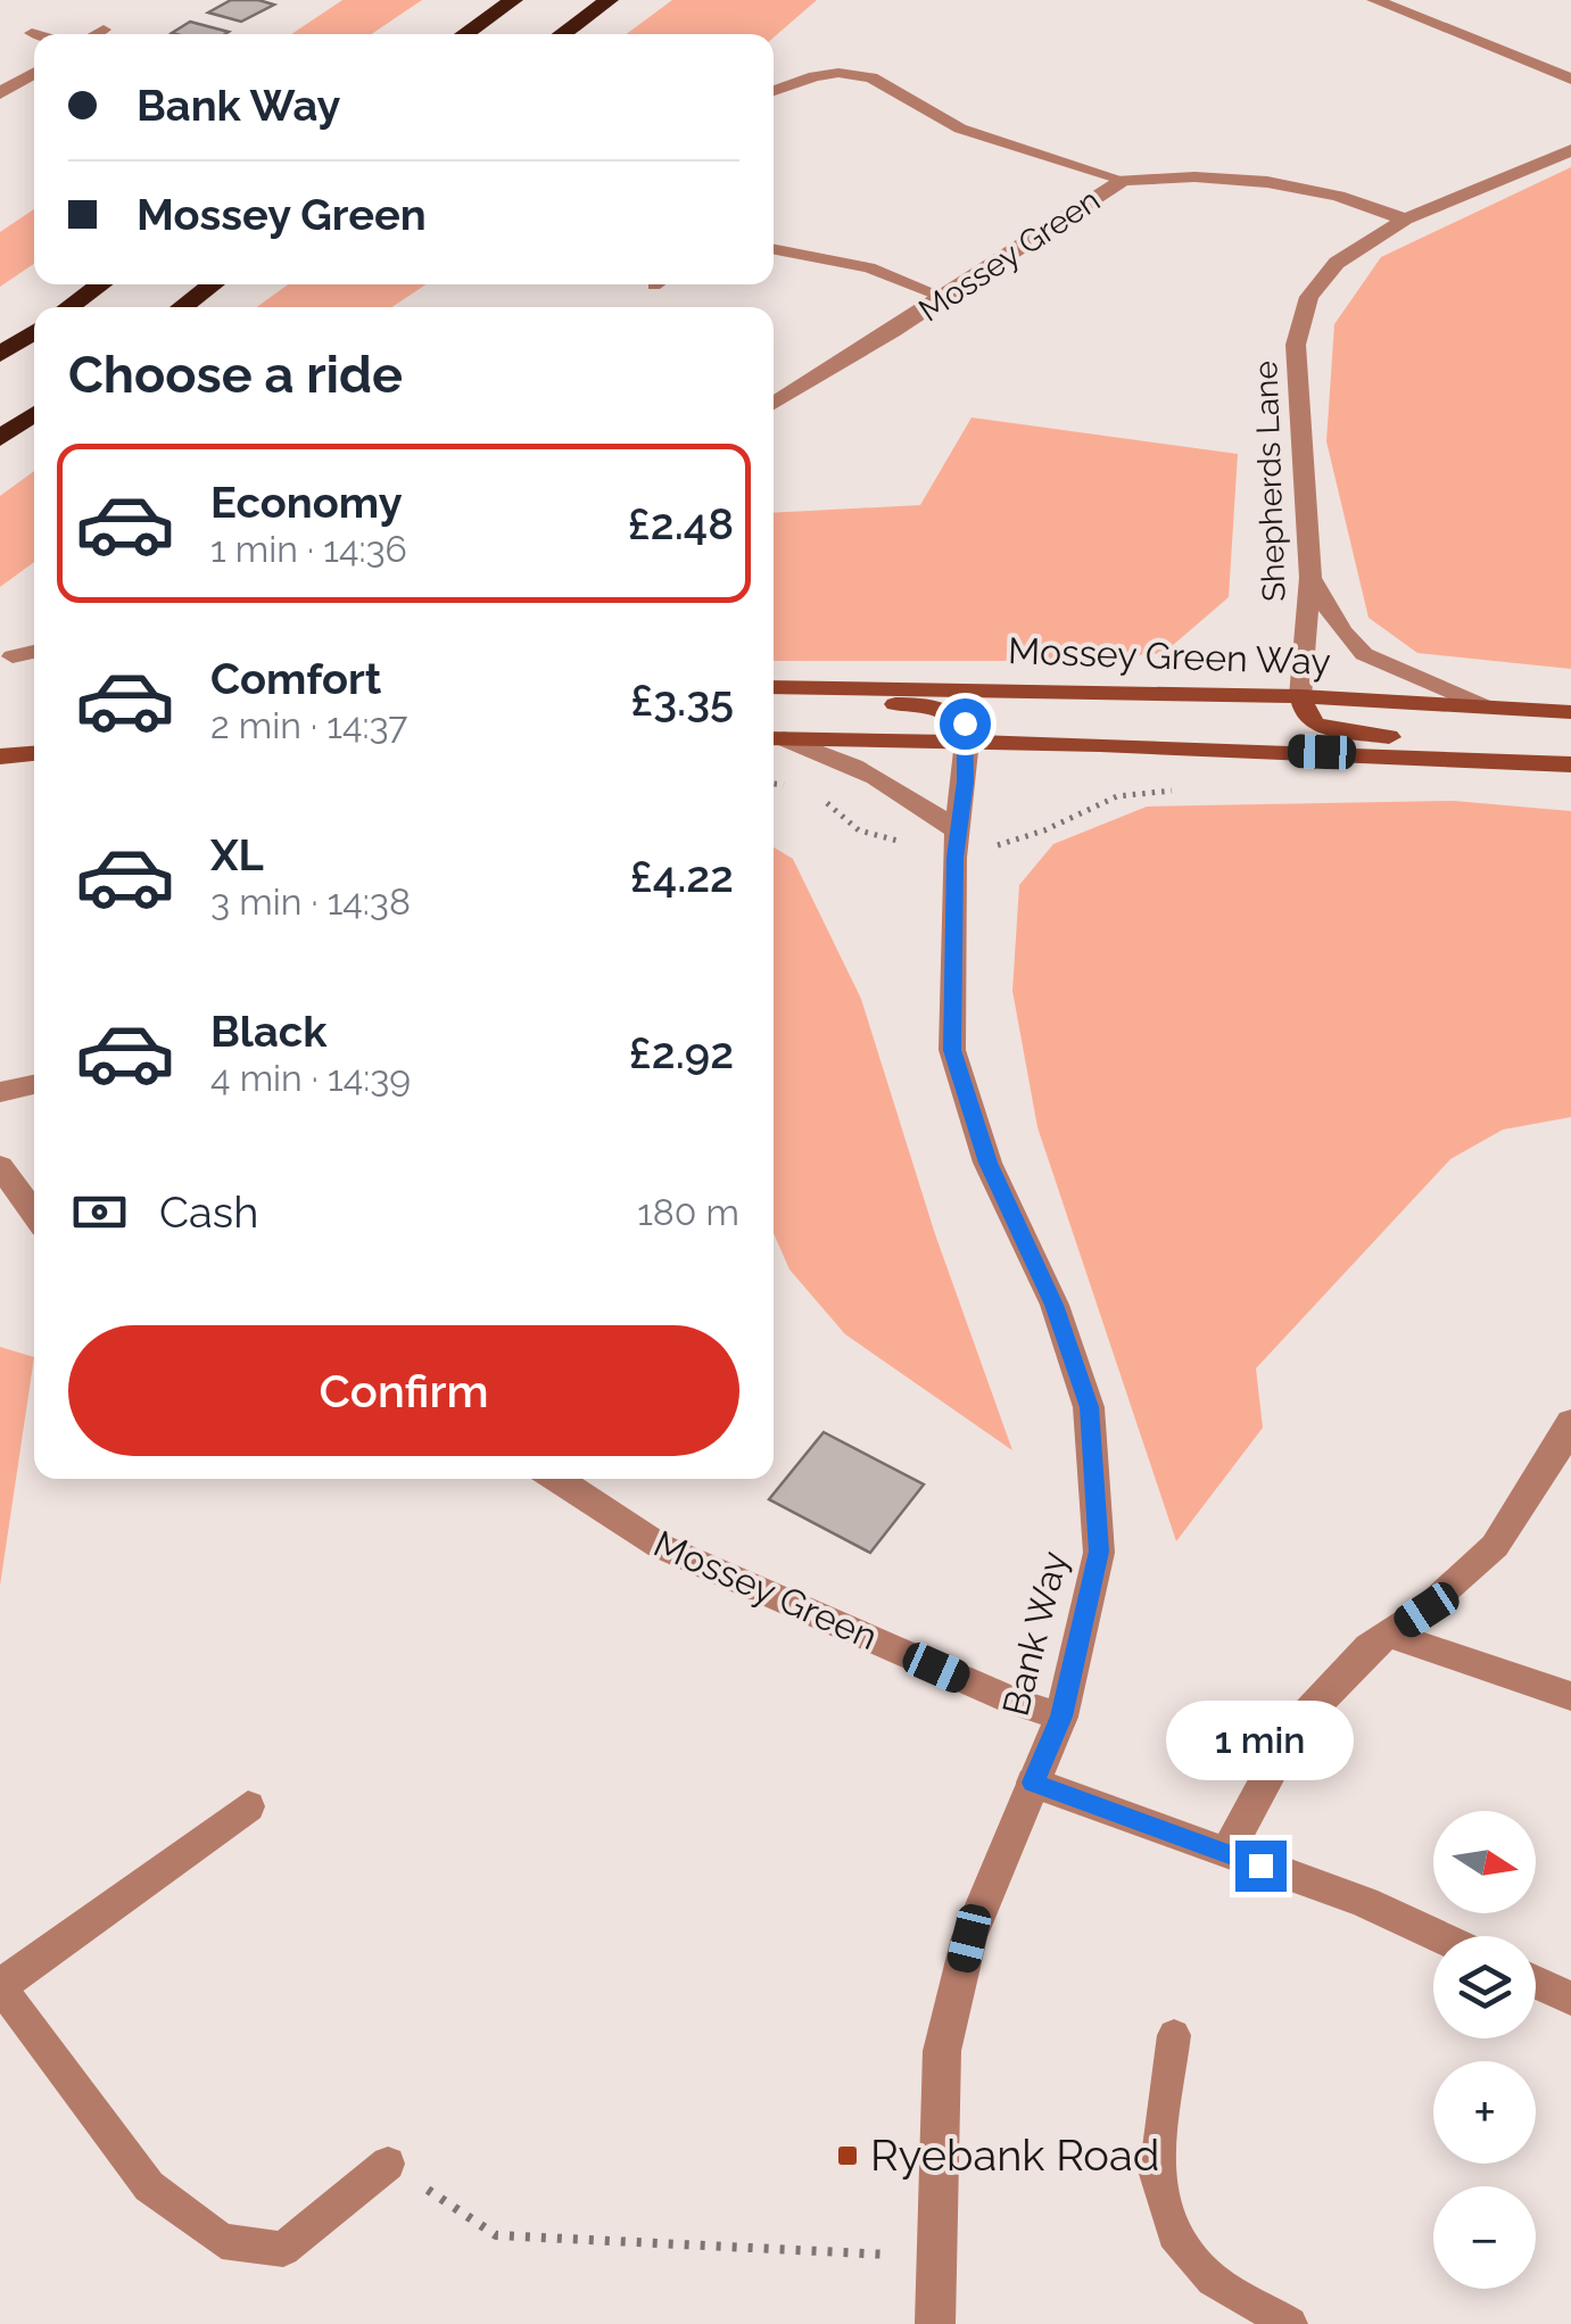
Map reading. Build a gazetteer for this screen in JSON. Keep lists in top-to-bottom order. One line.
{"streets":{"main road":["Mossey Green Way"],"street":["Mossey Green","Shepherds Lane","Bank Way"]},"crossings":[["Mossey Green","Shepherds Lane"],["Mossey Green","Bank Way"],["Shepherds Lane","Mossey Green Way"]],"places":{"transit":["Ryebank Road"]},"north":"right","page":{"banner":["Bank Way","Mossey Green"],"heading":"Choose a ride","list":[{"name":"Economy","note":"1 min · 14:36","value":"£2.48"},{"name":"Comfort","note":"2 min · 14:37","value":"£3.35"},{"name":"XL","note":"3 min · 14:38","value":"£4.22"},{"name":"Black","note":"4 min · 14:39","value":"£2.92"}],"pay":["Cash","180 m"],"buttons":"Confirm","bubble":"1 min","map_buttons":["+","−"]}}
